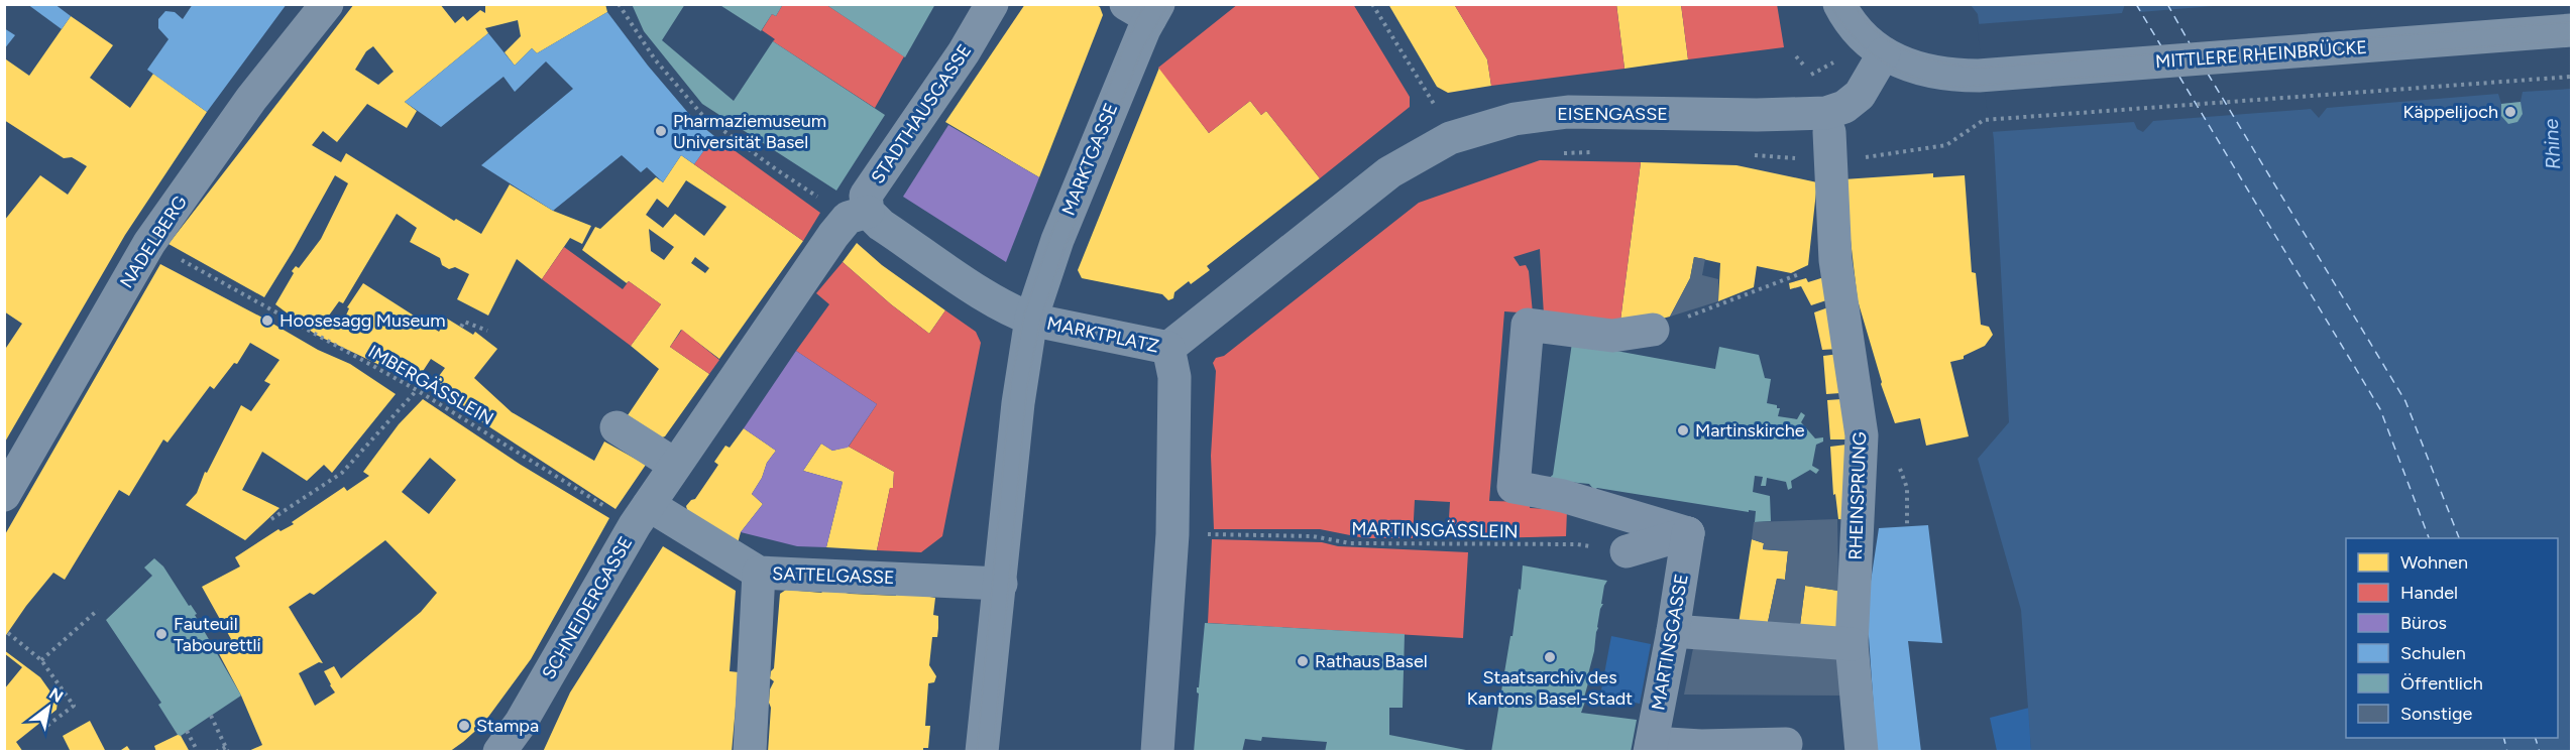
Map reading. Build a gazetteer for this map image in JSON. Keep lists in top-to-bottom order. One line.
{"streets":{"street":["MITTLERE RHEINBRÜCKE","STADTHAUSGASSE","EISENGASSE","MARKTGASSE","NADELBERG","MARKTPLATZ","RHEINSPRUNG","SATTELGASSE","SCHNEIDERGASSE","MARTINSGASSE"],"path":["IMBERGÄSSLEIN","MARTINSGÄSSLEIN"]},"crossings":[["MITTLERE RHEINBRÜCKE","EISENGASSE"],["STADTHAUSGASSE","SCHNEIDERGASSE"],["EISENGASSE","MARKTPLATZ"],["MARKTGASSE","MARKTPLATZ"],["MARKTPLATZ","SATTELGASSE"],["SATTELGASSE","SCHNEIDERGASSE"]],"water":["Rhine"],"places":["Käppelijoch","Pharmaziemuseum Universität Basel","Hoosesagg Museum","Martinskirche","Fauteuil Tabourettli","Staatsarchiv des Kantons Basel-Stadt","Rathaus Basel","Stampa"],"legend":["Wohnen","Handel","Büros","Schulen","Öffentlich","Sonstige"],"north":"top right"}
